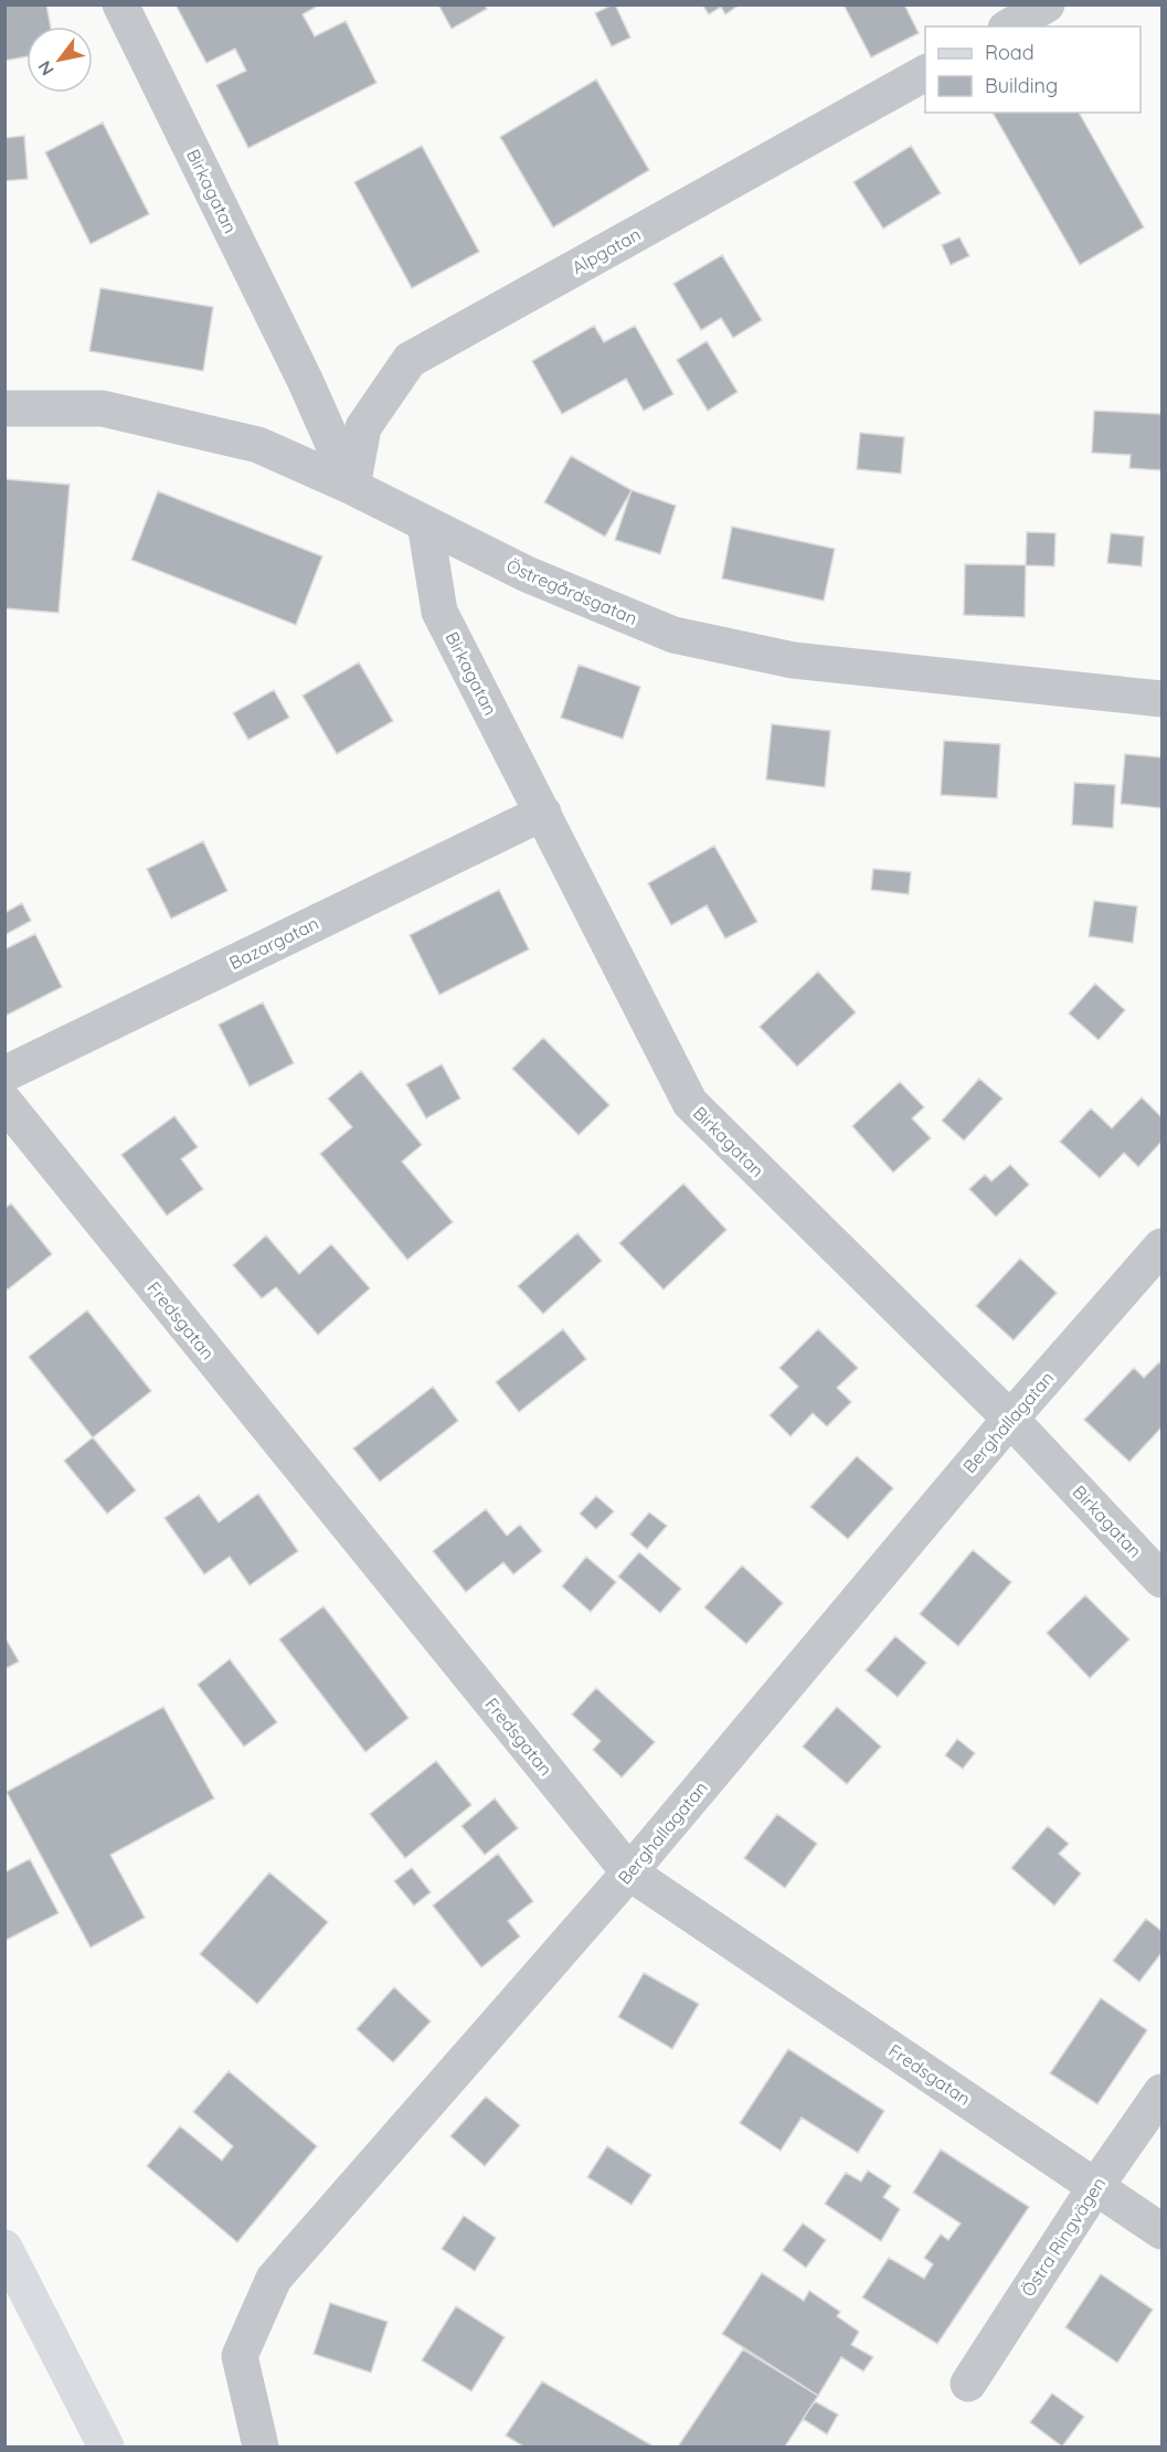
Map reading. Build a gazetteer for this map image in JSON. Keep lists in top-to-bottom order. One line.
{"streets":{"street":["Birkagatan","Alpgatan","Östregårdsgatan","Bazargatan","Fredsgatan","Berghallagatan","Östra Ringvägen"]},"crossings":[["Birkagatan","Alpgatan"],["Birkagatan","Östregårdsgatan"],["Birkagatan","Bazargatan"],["Birkagatan","Berghallagatan"],["Alpgatan","Östregårdsgatan"],["Fredsgatan","Berghallagatan"],["Fredsgatan","Östra Ringvägen"]],"legend":["Road","Building"],"north":"bottom left"}
